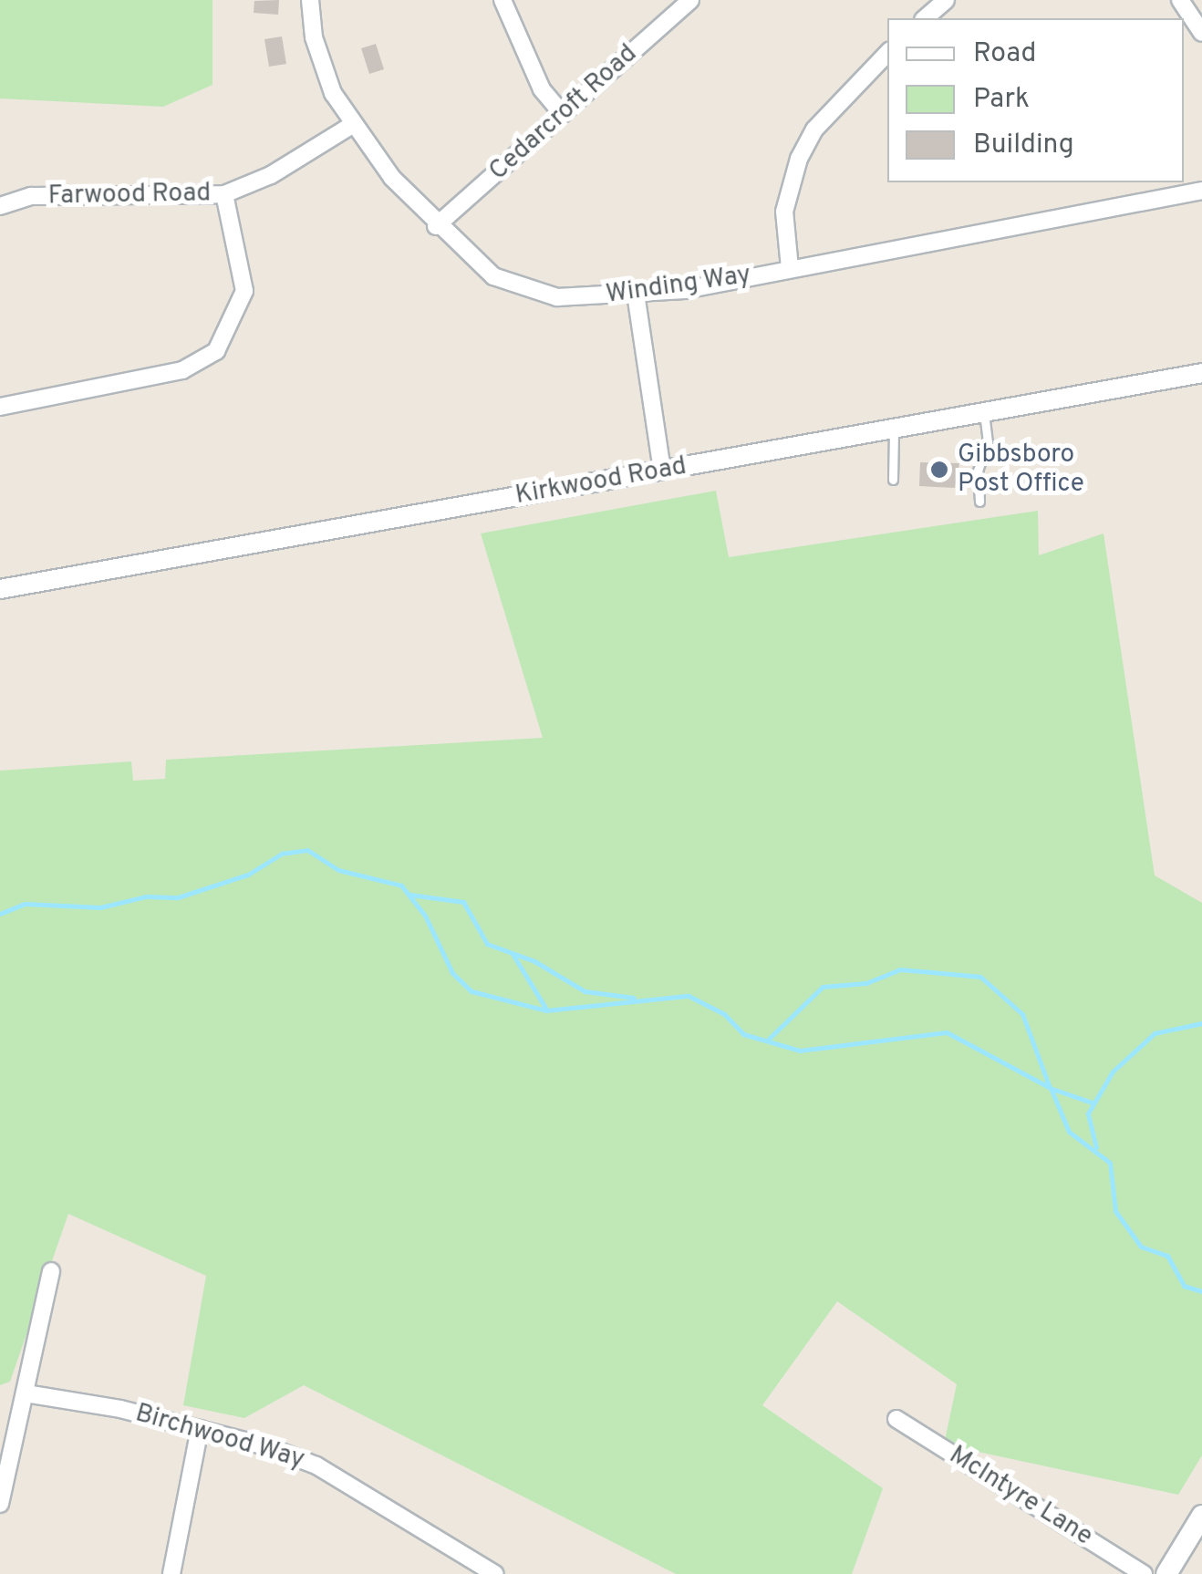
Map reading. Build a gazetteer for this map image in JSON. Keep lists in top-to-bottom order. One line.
{"streets":{"street":["Cedarcroft Road","Farwood Road","Winding Way","Kirkwood Road","Birchwood Way","McIntyre Lane"]},"crossings":[["Cedarcroft Road","Winding Way"],["Farwood Road","Winding Way"]],"places":["Gibbsboro Post Office"],"legend":["Road","Park","Building"]}
